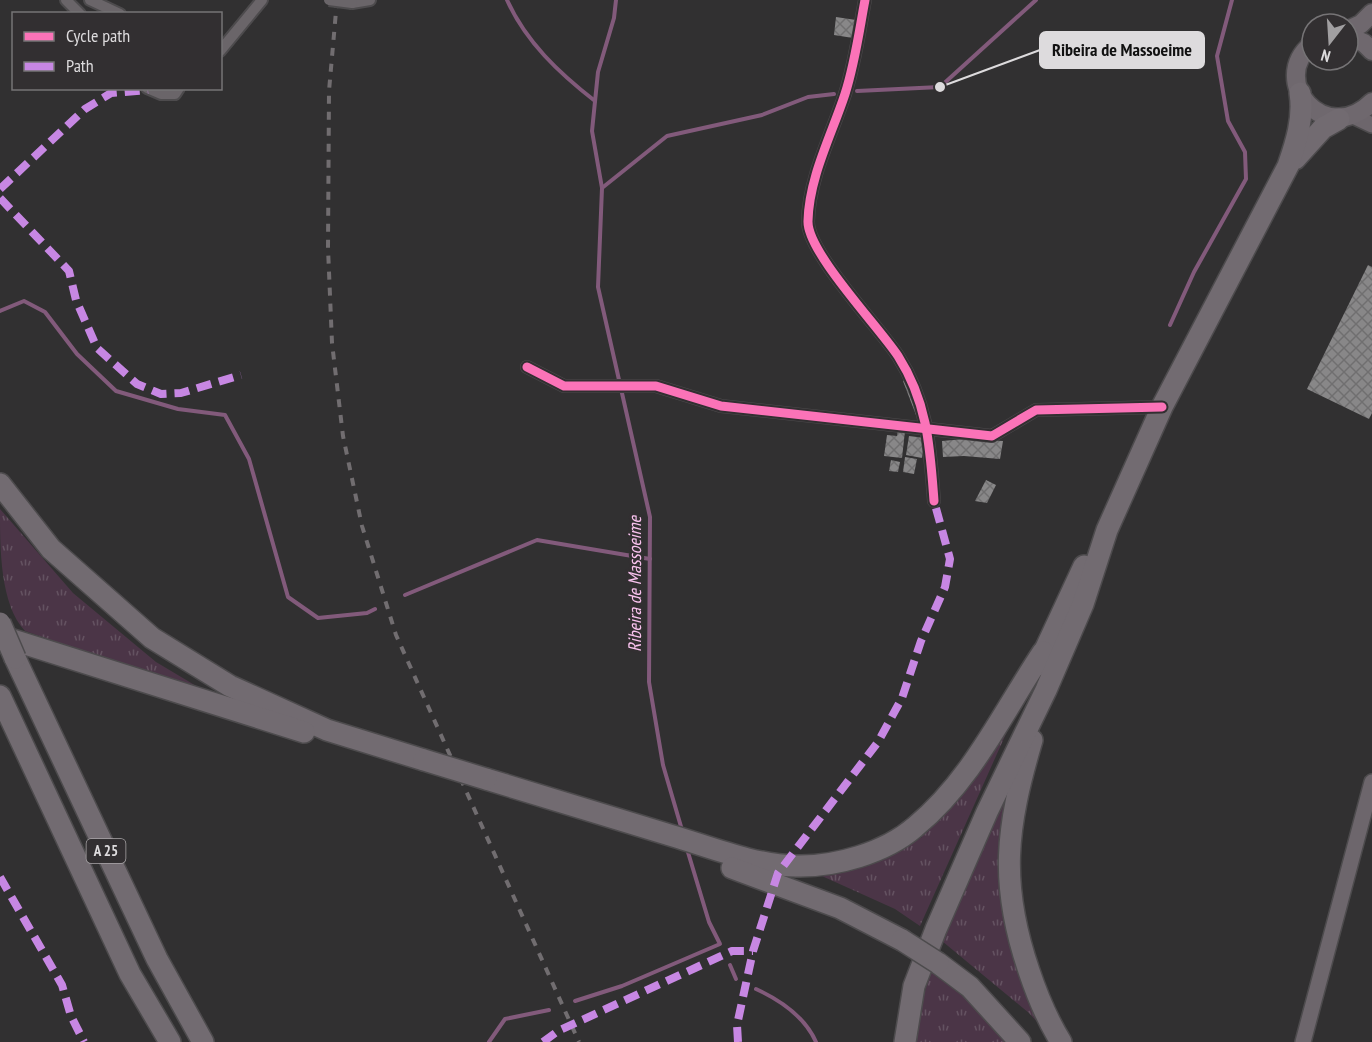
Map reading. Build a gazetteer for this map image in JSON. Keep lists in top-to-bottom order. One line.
{"streets":{"highway":["A 25"]},"water":["Ribeira de Massoeime"],"places":["Ribeira de Massoeime"],"legend":["Cycle path","Path"],"north":"bottom"}
